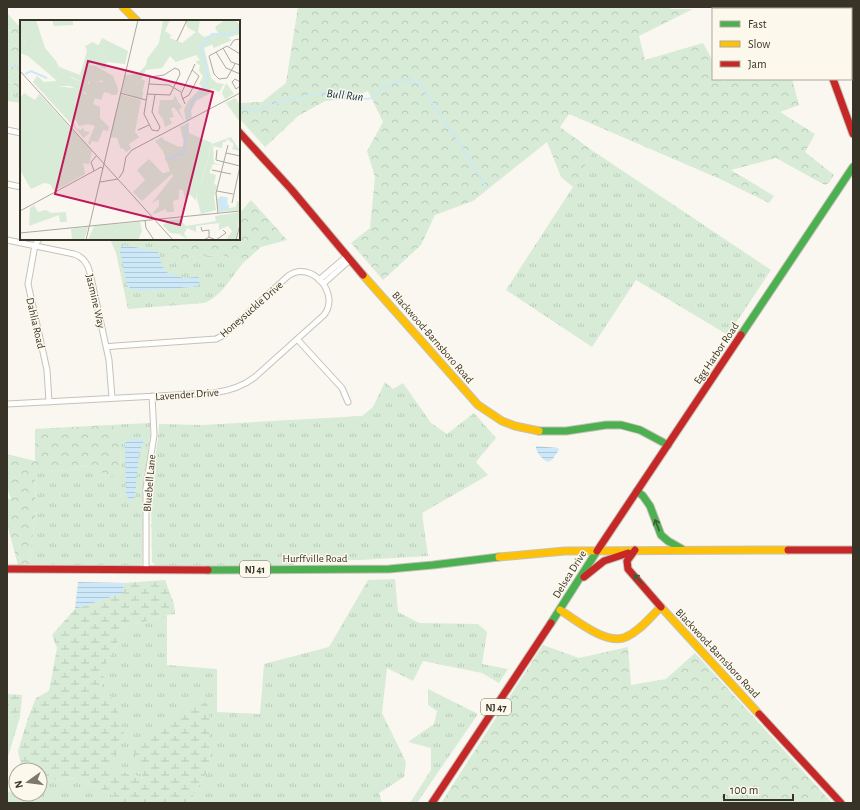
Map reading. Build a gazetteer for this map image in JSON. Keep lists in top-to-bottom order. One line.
{"streets":{"main road":["Blackwood-Barnsboro Road","Egg Harbor Road","Hurffville Road","NJ 41","Delsea Drive","NJ 47"],"street":["Jasmine Way","Honeysuckle Drive","Dahlia Road","Lavender Drive","Bluebell Lane"]},"crossings":[["Jasmine Way","Honeysuckle Drive"],["Jasmine Way","Dahlia Road"],["Jasmine Way","Lavender Drive"],["Honeysuckle Drive","Lavender Drive"],["Dahlia Road","Lavender Drive"],["Blackwood-Barnsboro Road","Egg Harbor Road"],["Blackwood-Barnsboro Road","Delsea Drive"],["Egg Harbor Road","Hurffville Road"],["Egg Harbor Road","Delsea Drive"],["Lavender Drive","Bluebell Lane"],["Bluebell Lane","Hurffville Road"],["Hurffville Road","Delsea Drive"],["Delsea Drive","NJ 47"]],"water":["Bull Run"],"legend":["Fast","Slow","Jam"],"scale_bar":"100 m","north":"left"}
